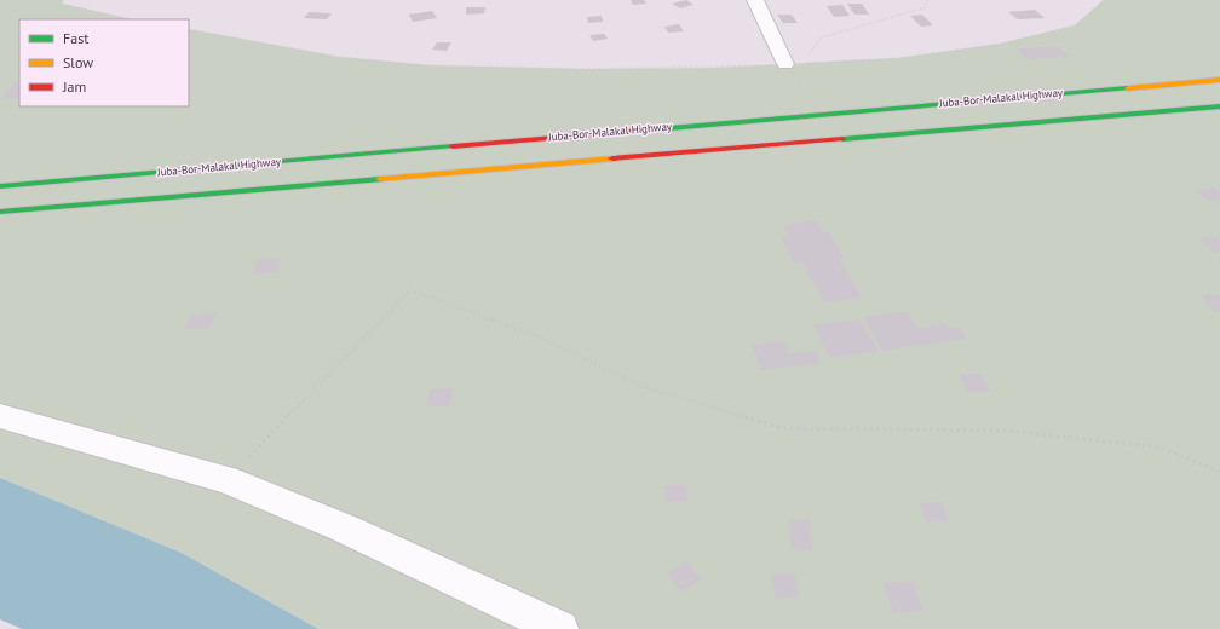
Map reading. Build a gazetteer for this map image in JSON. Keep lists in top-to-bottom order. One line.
{"streets":{"highway":["Juba-Bor-Malakal Highway"]},"legend":["Fast","Slow","Jam"]}
